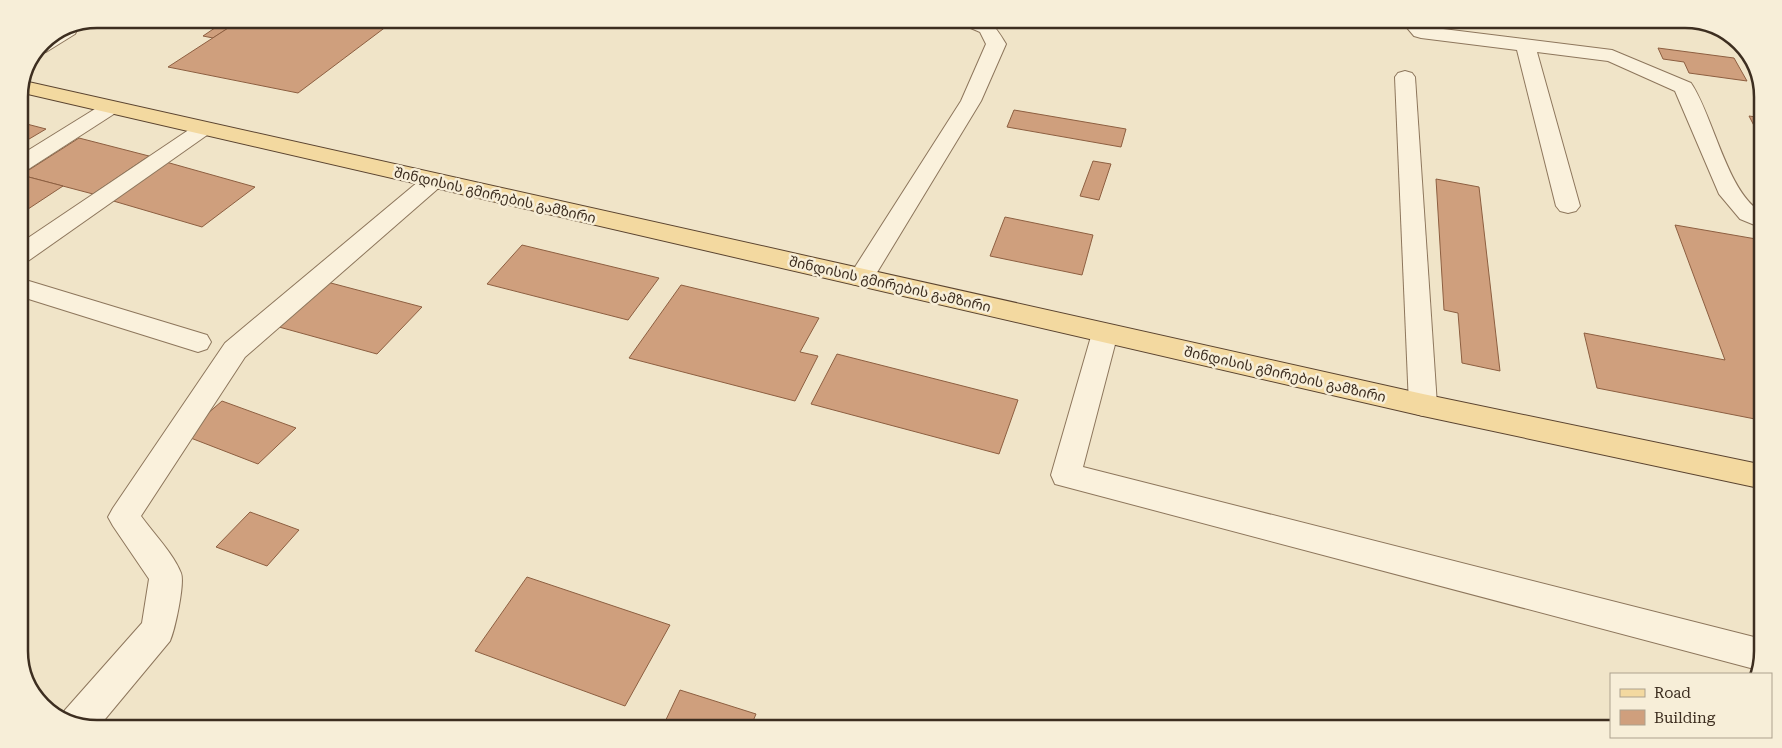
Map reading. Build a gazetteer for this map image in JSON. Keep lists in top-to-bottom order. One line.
{"streets":{"main road":["შინდისის გმირების გამზირი"]},"legend":["Road","Building"]}
